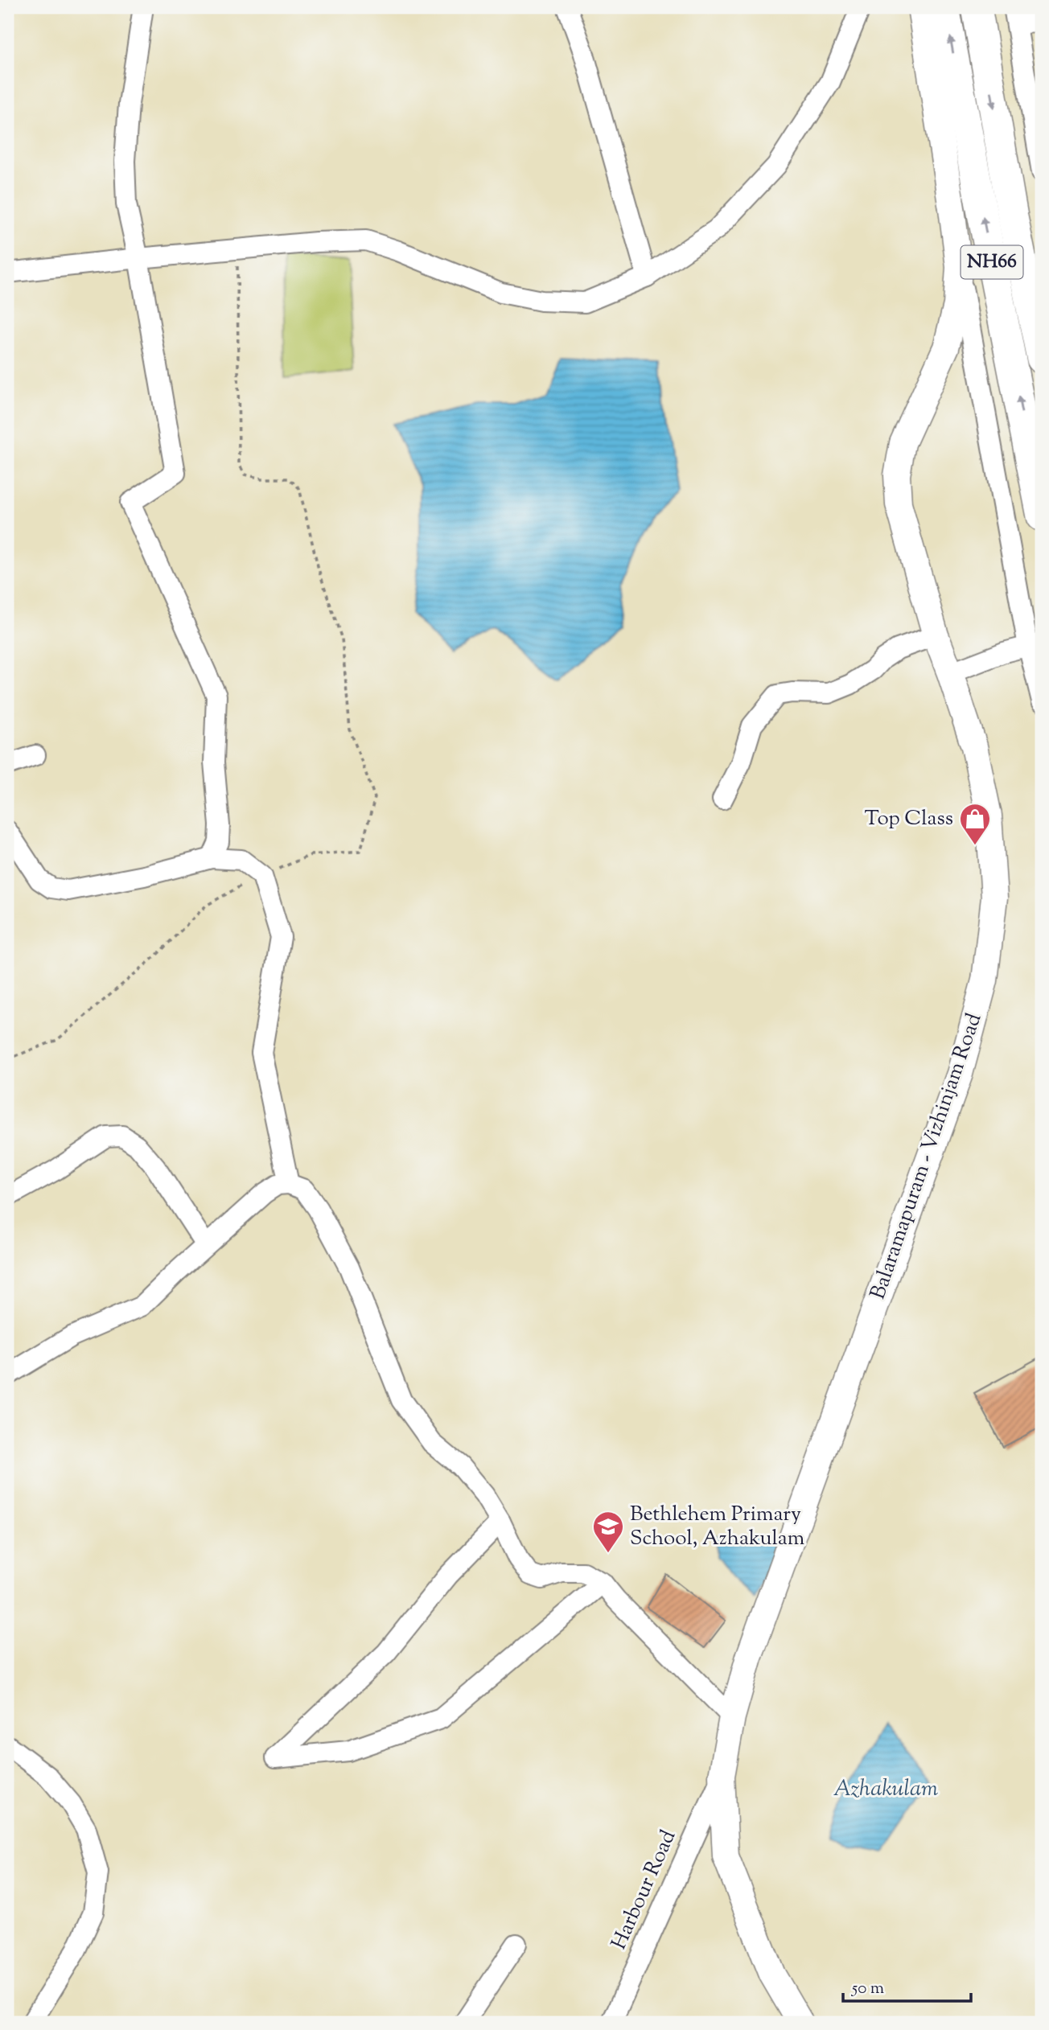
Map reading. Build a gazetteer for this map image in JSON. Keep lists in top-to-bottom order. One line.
{"streets":{"highway":["NH66"],"main road":["Balaramapuram - Vizhinjam Road"],"street":["Harbour Road"]},"crossings":[["Balaramapuram - Vizhinjam Road","Harbour Road"]],"water":["Azhakulam"],"places":{"shop":["Top Class"],"school or university":["Bethlehem Primary School, Azhakulam"]},"scale_bar":"50 m"}
